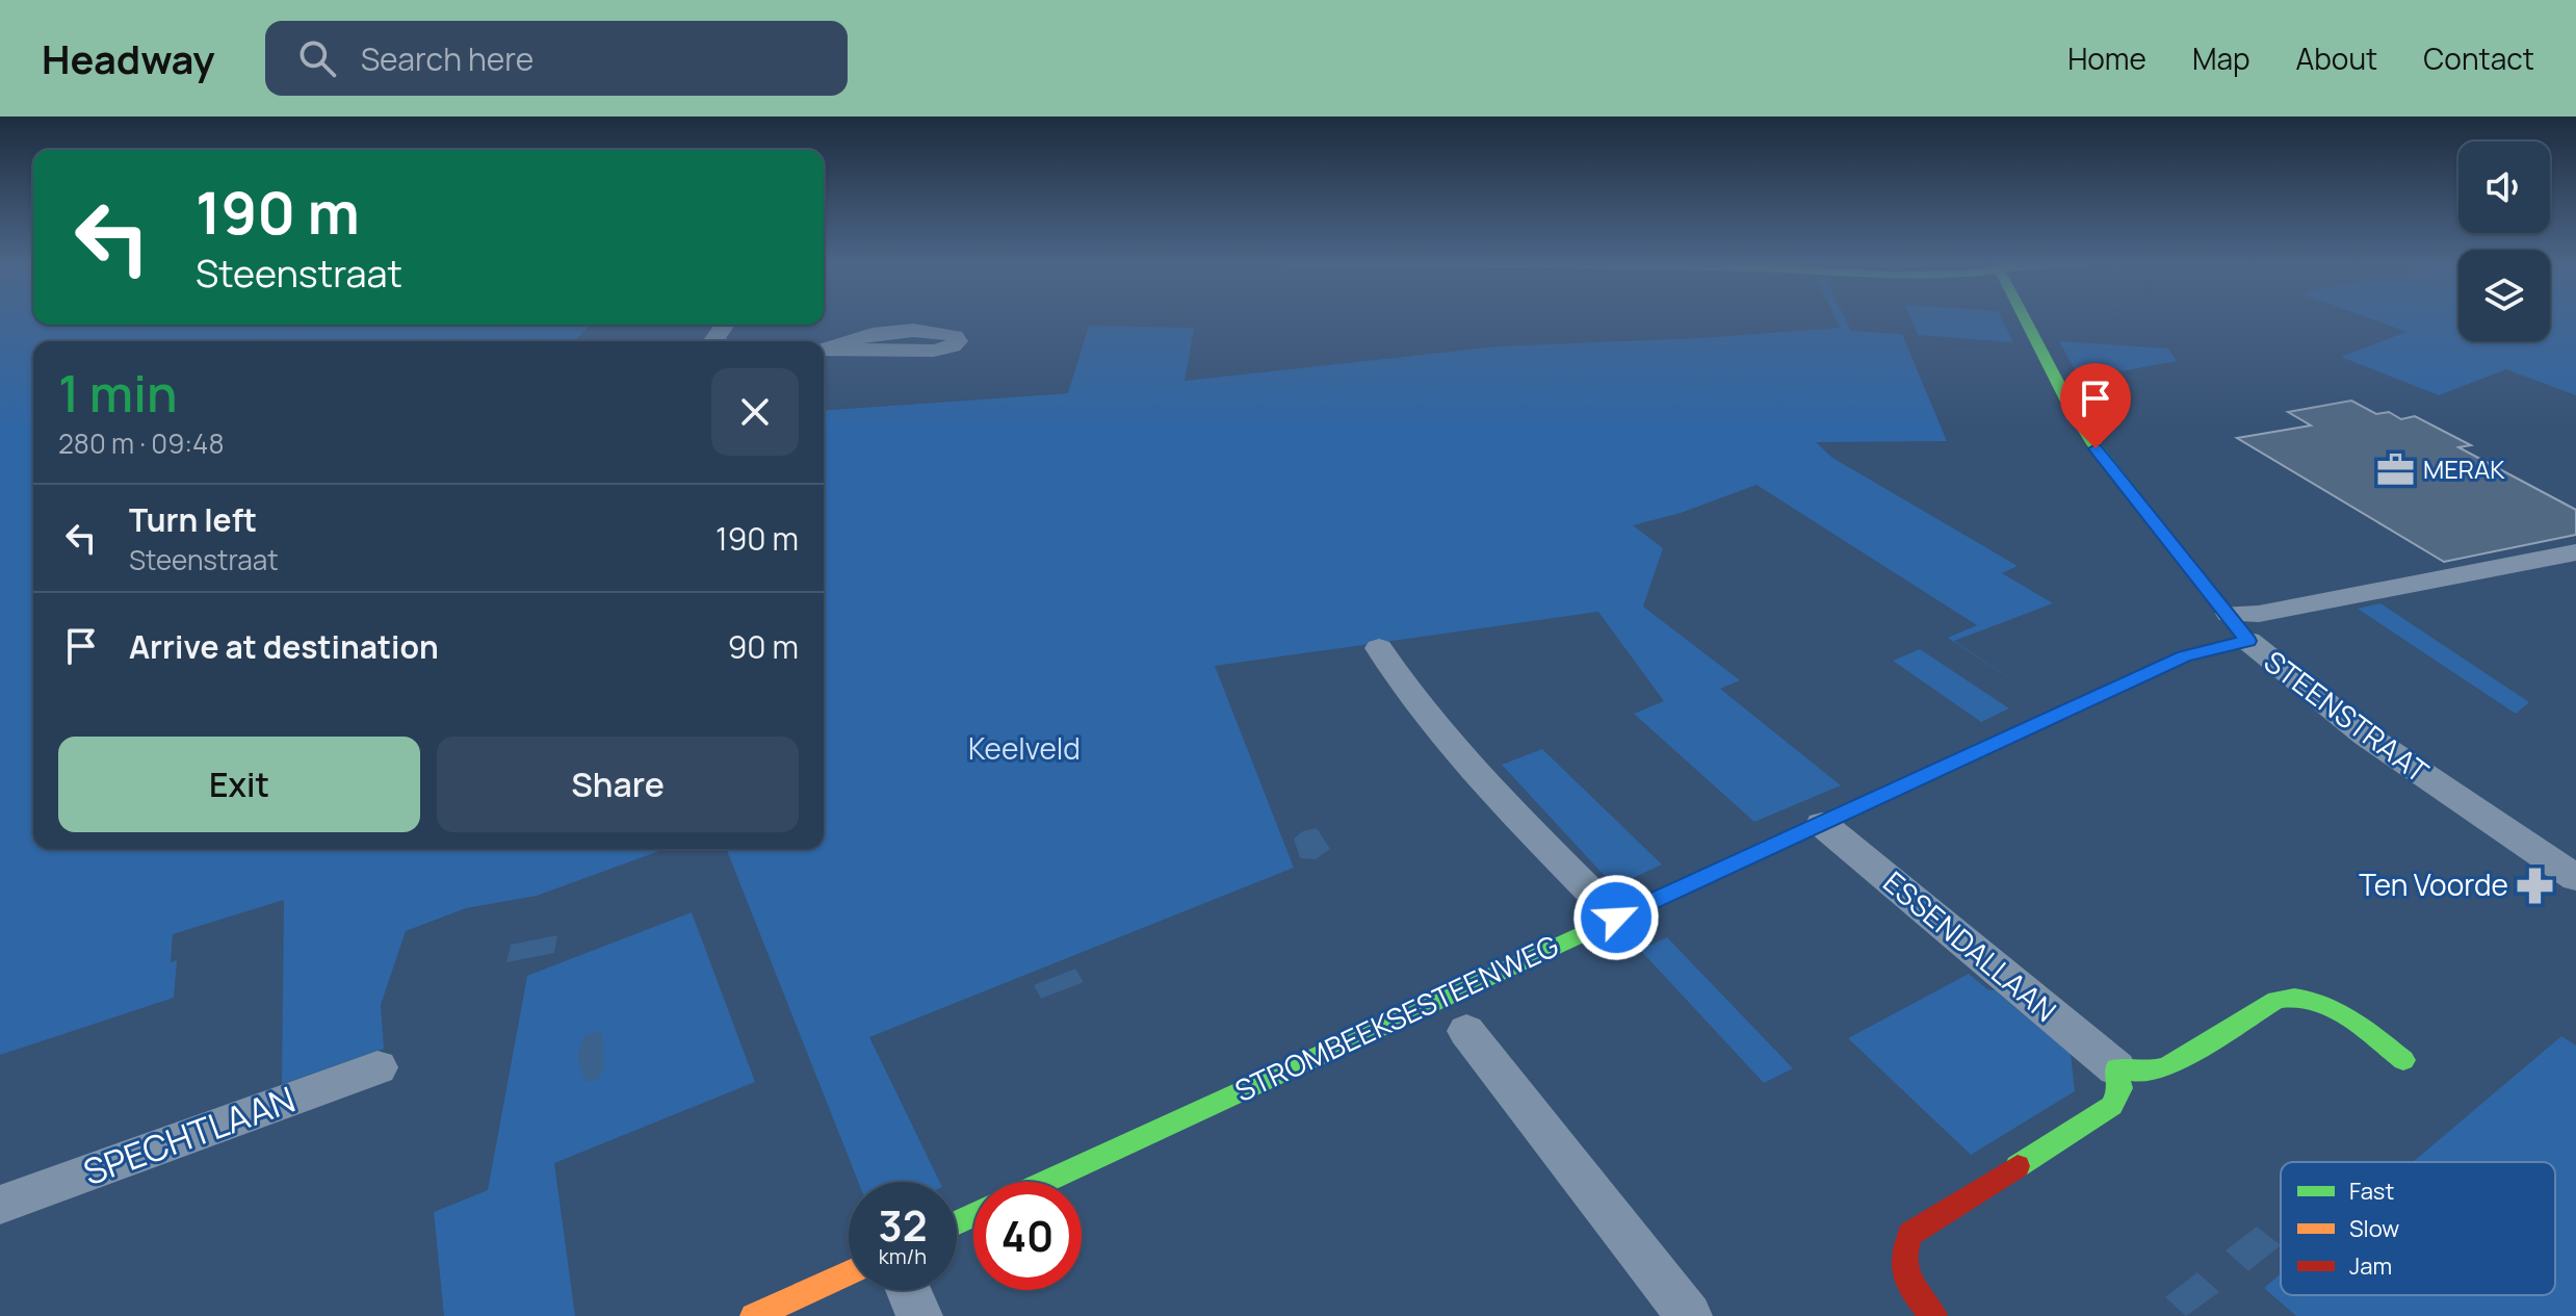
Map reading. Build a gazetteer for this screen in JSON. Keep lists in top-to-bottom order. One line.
{"streets":{"street":["STEENSTRAAT","ESSENDALLAAN","STROMBEEKSESTEENWEG","SPECHTLAAN"]},"crossings":[["STEENSTRAAT","STROMBEEKSESTEENWEG"],["ESSENDALLAAN","STROMBEEKSESTEENWEG"]],"parks":["Keelveld"],"places":{"office":["MERAK"],"pharmacy":["Ten Voorde"]},"legend":["Fast","Slow","Jam"],"page":{"header":"Headway","search":"Search here","nav":["Home","Map","About","Contact"],"turn":["190 m","Steenstraat"],"heading":["1 min","280 m · 09:48"],"list":[{"name":"Turn left","note":"Steenstraat","value":"190 m"},{"name":"Arrive at destination","value":"90 m"}],"buttons":["Exit","Share"],"speed":"32 km/h","limit":"40"}}
